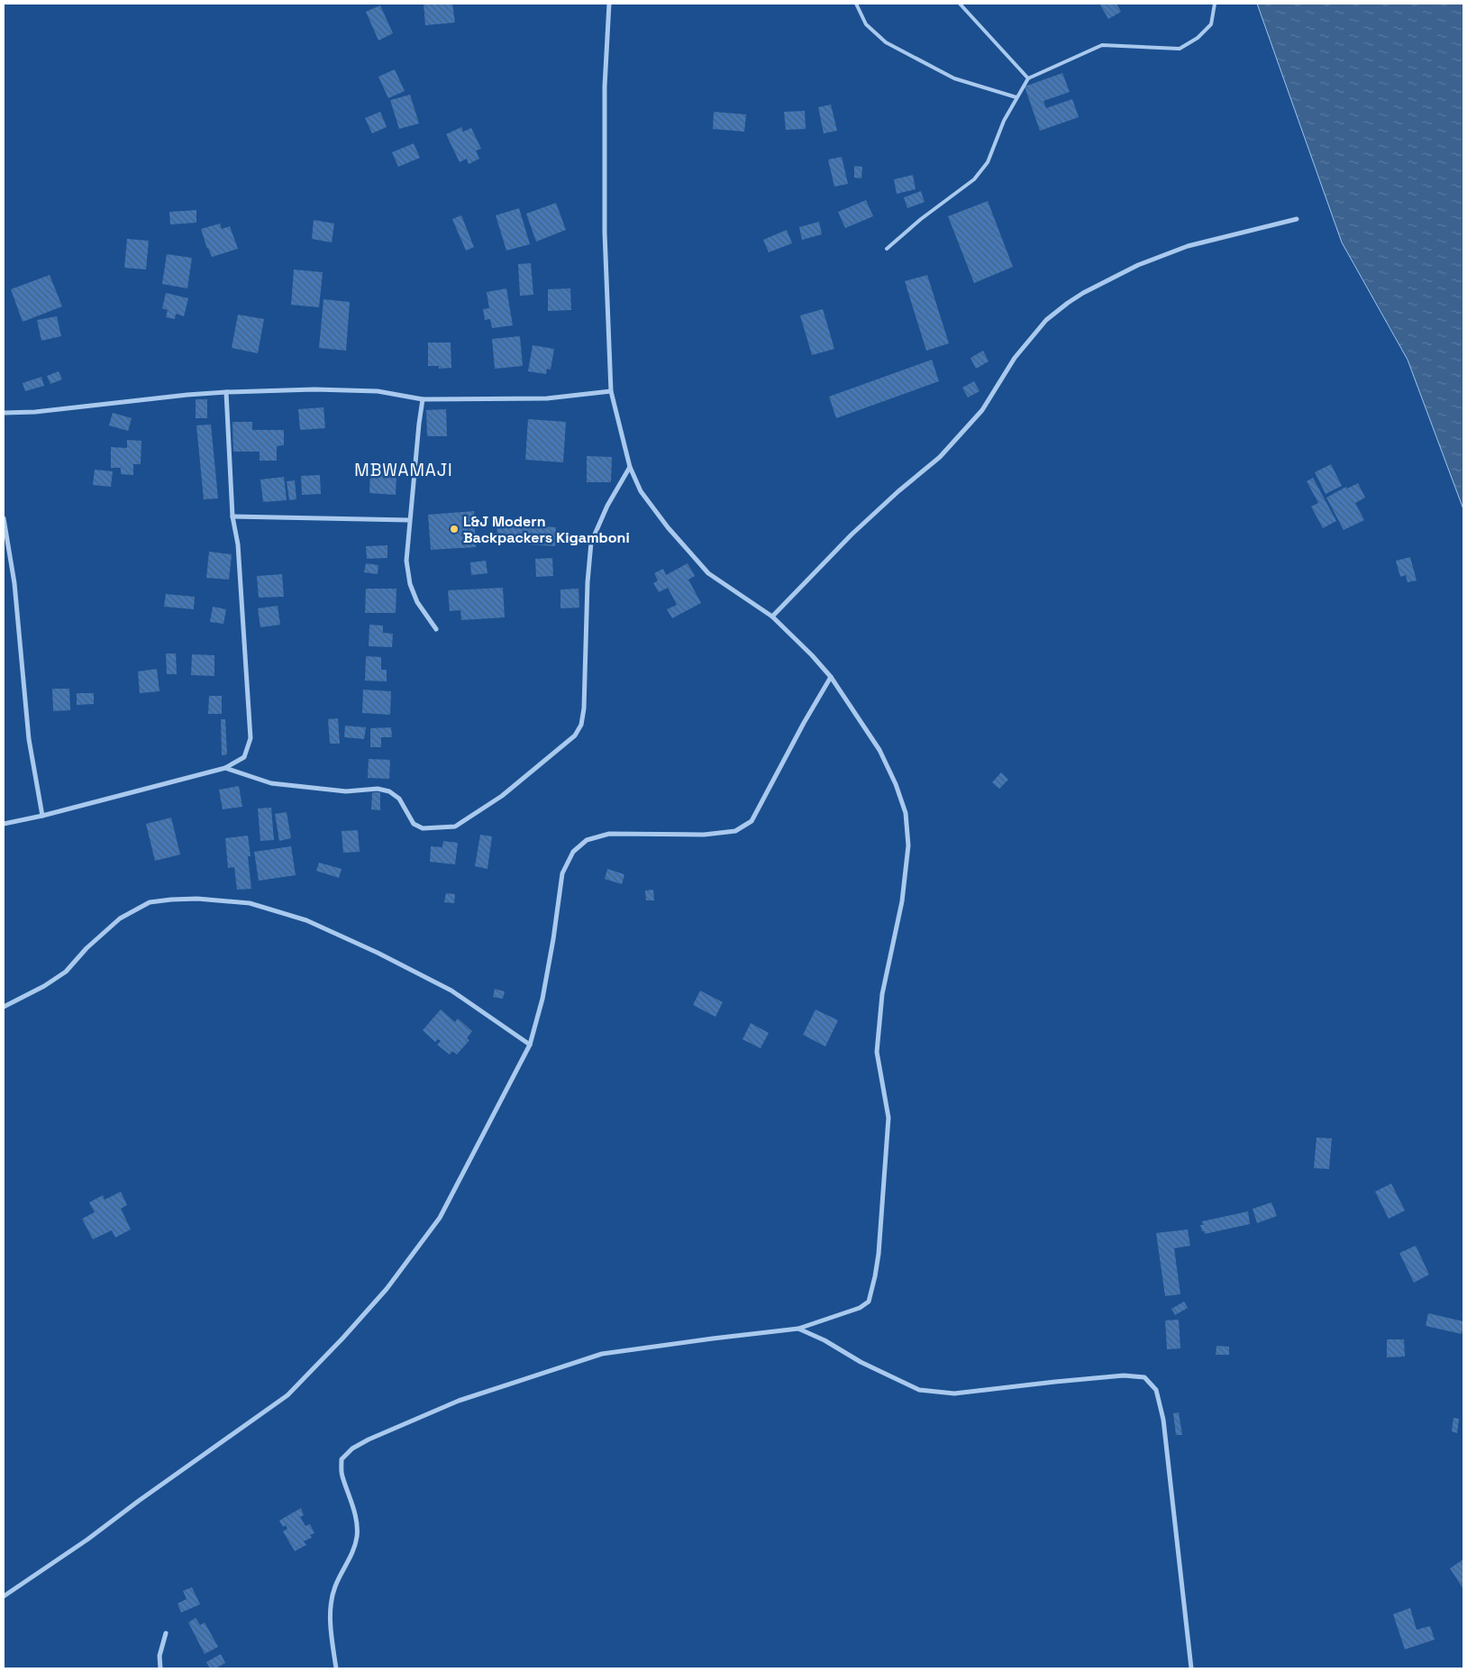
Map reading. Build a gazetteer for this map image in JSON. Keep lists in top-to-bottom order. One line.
{"districts":["MBWAMAJI"],"places":["L&J Modern Backpackers Kigamboni"]}
